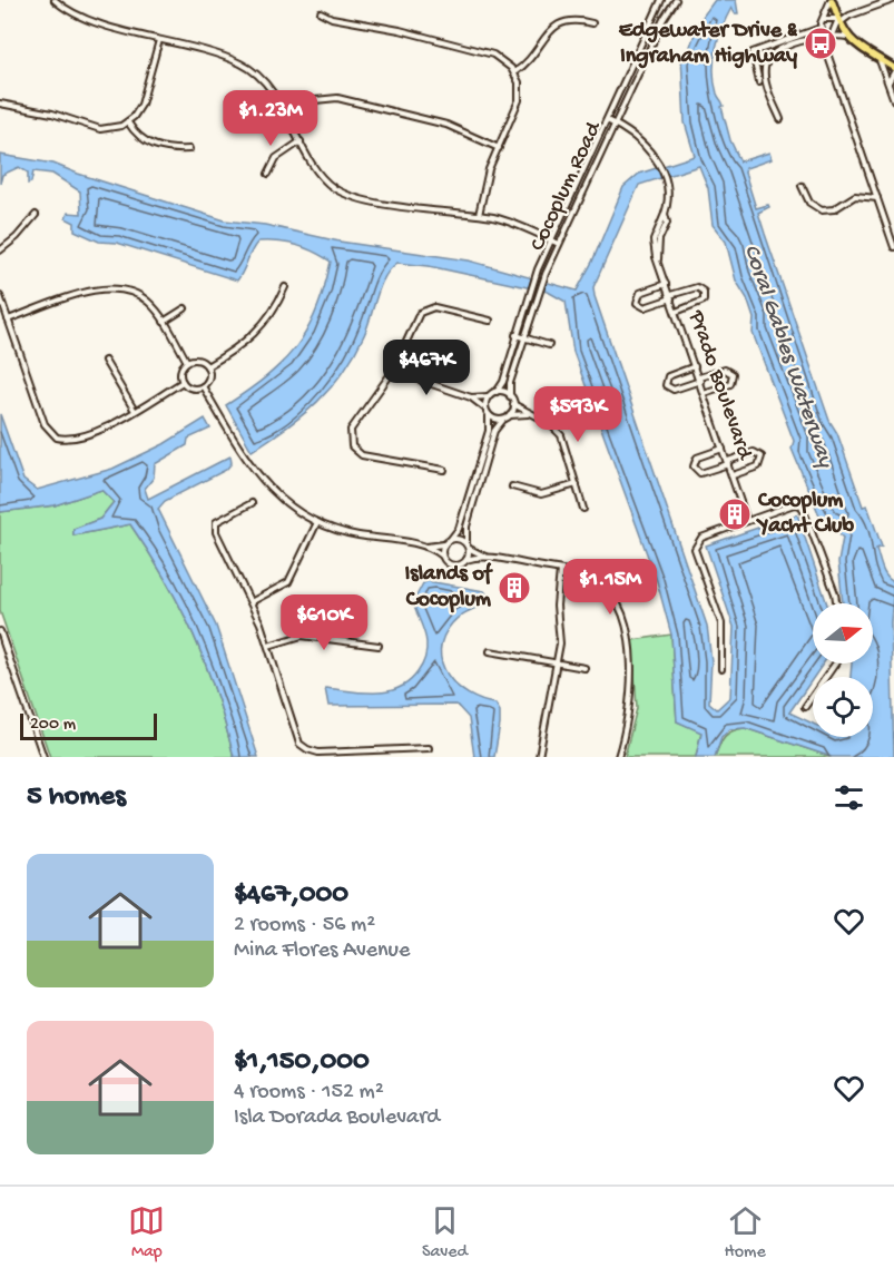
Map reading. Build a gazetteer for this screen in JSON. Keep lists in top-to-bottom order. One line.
{"streets":{"street":["Cocoplum Road","Prado Boulevard"]},"crossings":[["Cocoplum Road","Prado Boulevard"]],"water":["Coral Gables Waterway"],"places":{"bus stop":["Edgewater Drive & Ingraham Highway"],"building":["Cocoplum Yacht Club","Islands of Cocoplum"]},"scale_bar":"200 m","north":"right","page":{"price":["$1.23M","$467K","$593K","$1.15M","$610K"],"scale":"200 m","heading":"5 homes","list":[{"name":"$467,000","note":"2 rooms · 56 m² · Mina Flores Avenue"},{"name":"$1,150,000","note":"4 rooms · 152 m² · Isla Dorada Boulevard"}],"tabs":["Map","Saved","Home"]}}
